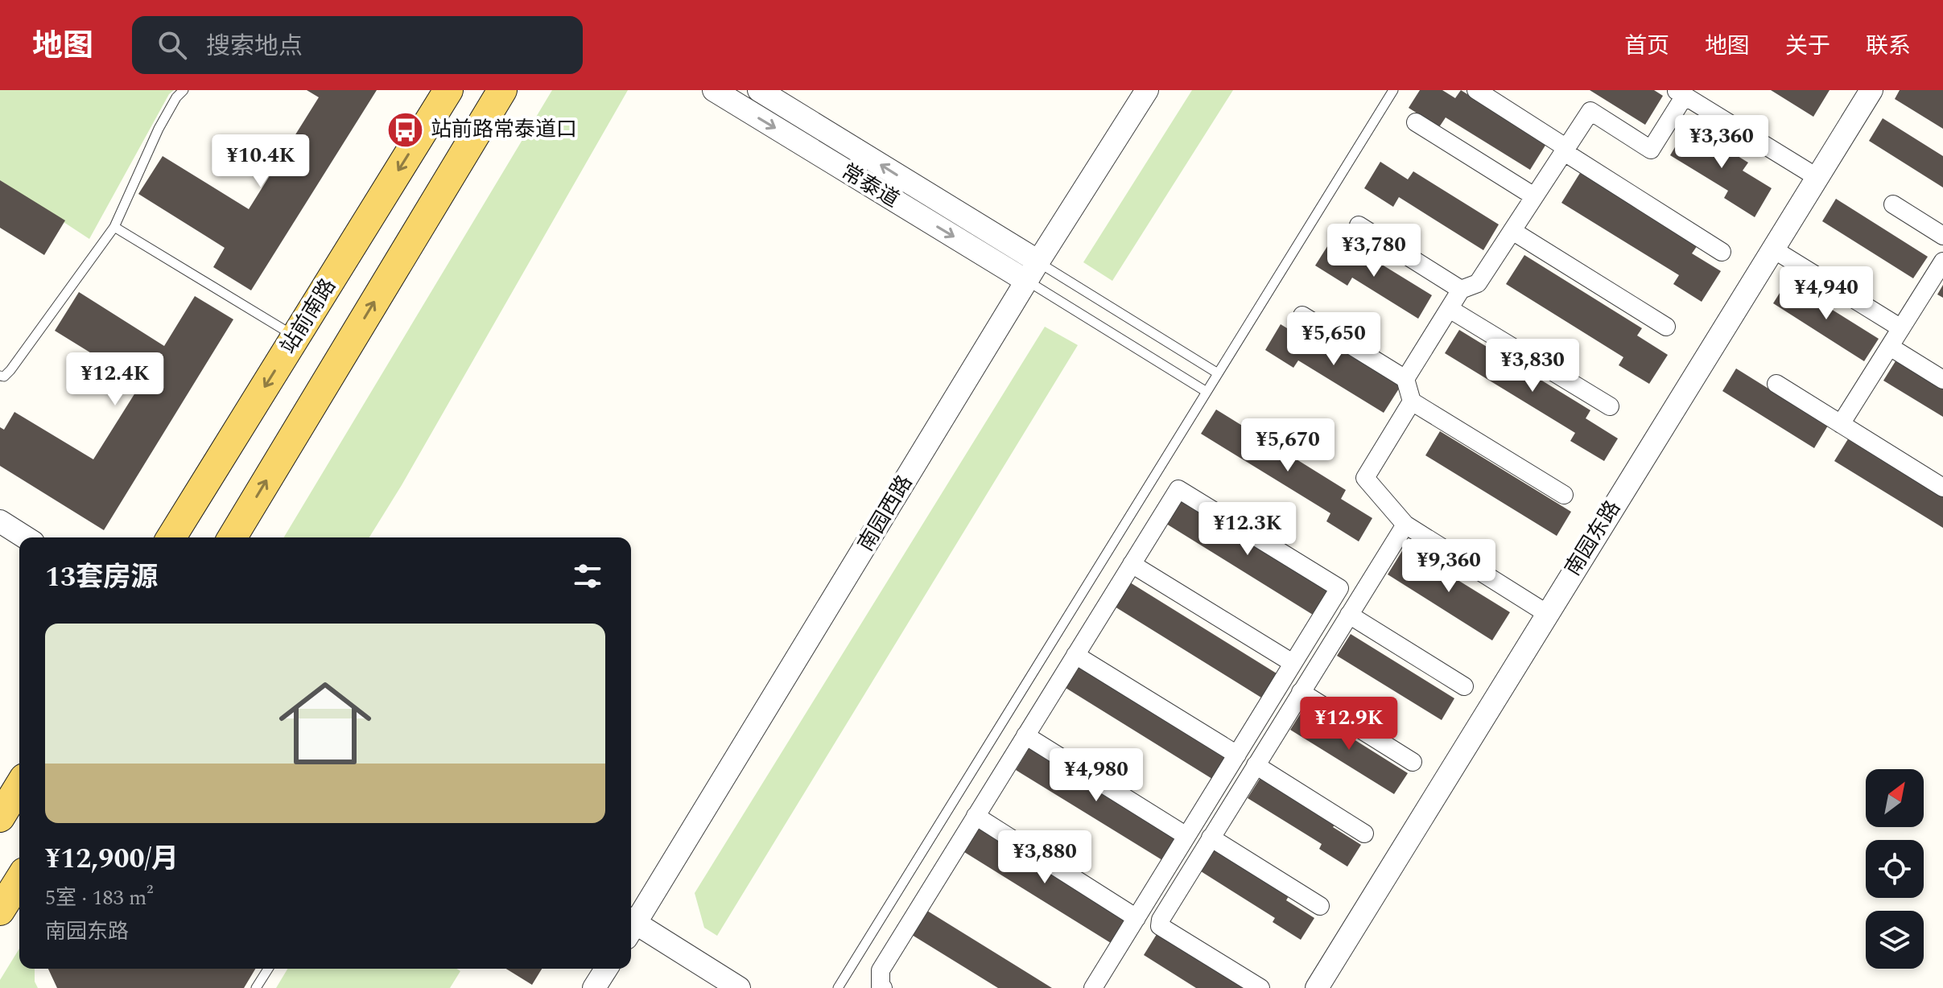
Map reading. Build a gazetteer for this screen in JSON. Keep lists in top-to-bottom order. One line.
{"streets":{"main road":["站前南路"],"street":["常泰道","南园西路","南园东路"]},"crossings":[["常泰道","南园西路"]],"places":{"bus stop":["站前路常泰道口"]},"north":"top right","page":{"header":"地图","search":"搜索地点","nav":["首页","地图","关于","联系"],"price":["¥3,360","¥10.4K","¥3,780","¥4,940","¥5,650","¥3,830","¥12.4K","¥5,670","¥12.3K","¥9,360","¥12.9K","¥4,980","¥3,880"],"heading":"13套房源","list":[{"name":"¥12,900/月","note":"5室 · 183 m² · 南园东路"}]}}
